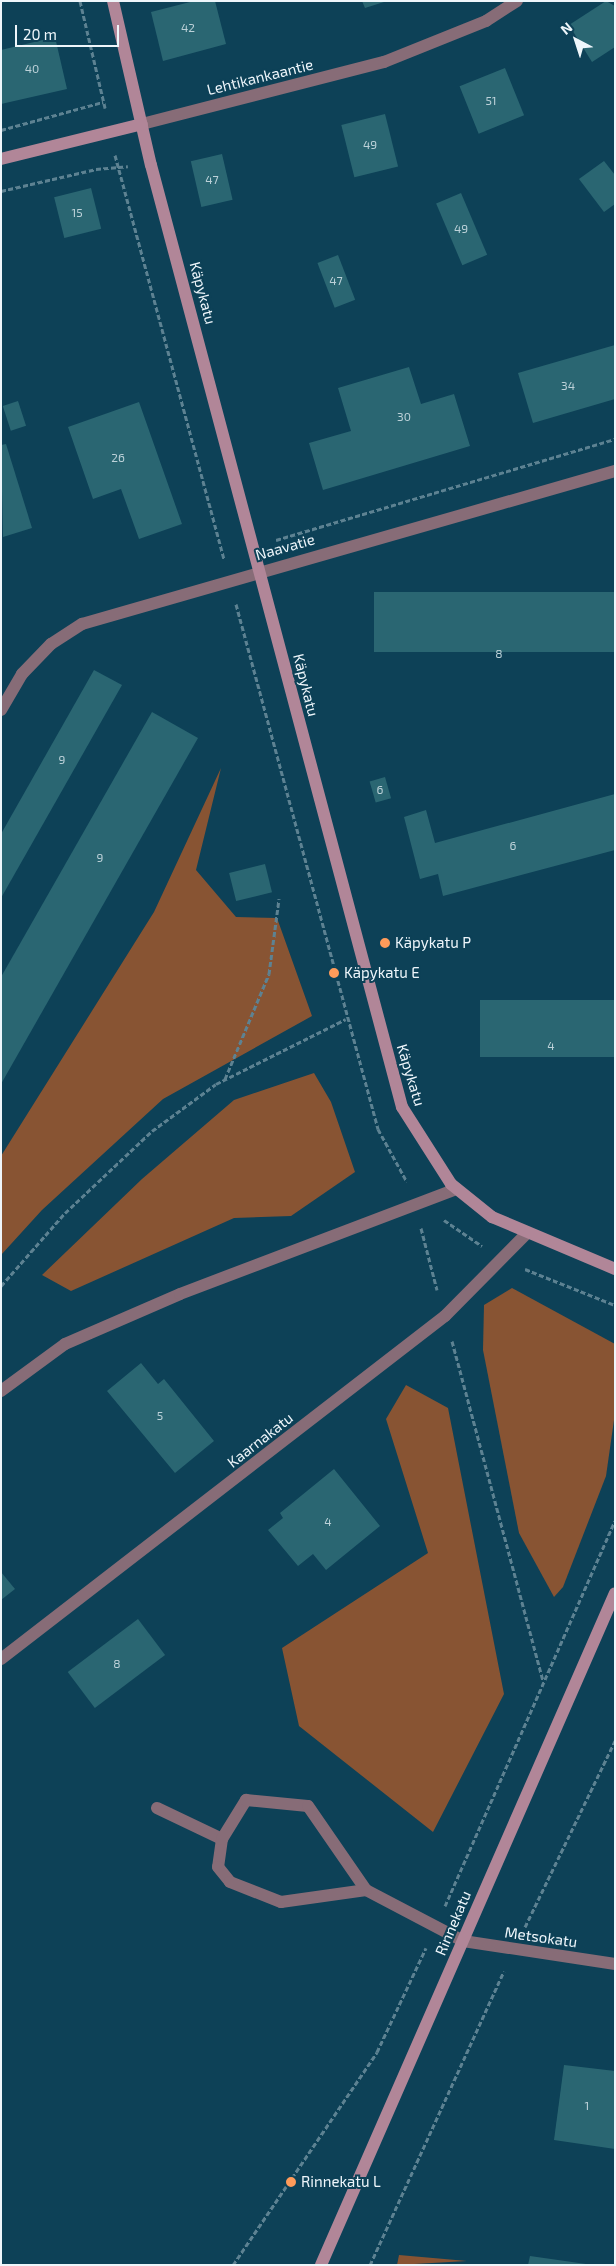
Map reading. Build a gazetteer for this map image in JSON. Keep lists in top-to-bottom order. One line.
{"streets":{"street":["Lehtikankaantie","Käpykatu","Naavatie","Kaarnakatu","Rinnekatu","Metsokatu"]},"crossings":[["Lehtikankaantie","Käpykatu"],["Käpykatu","Naavatie"],["Käpykatu","Kaarnakatu"],["Rinnekatu","Metsokatu"]],"places":["Käpykatu P","Käpykatu E","Rinnekatu L"],"house_numbers":["42","40","51","49","47","15","49","47","34","30","26","8","9","6","6","9","4","5","4","8","1"],"scale_bar":"20 m","north":"top left"}
